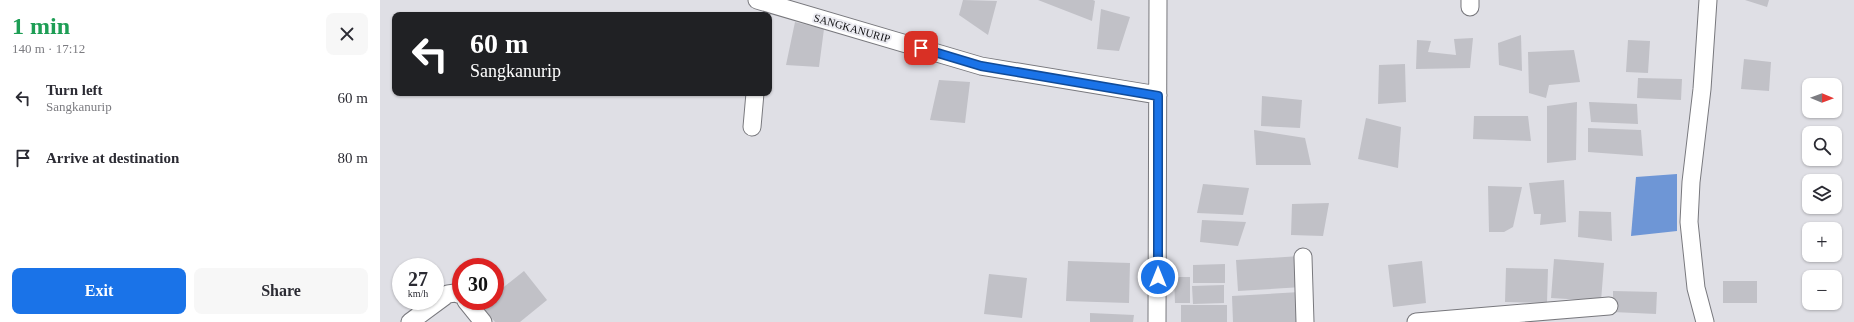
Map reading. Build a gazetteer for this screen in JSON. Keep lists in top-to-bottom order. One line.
{"streets":{"street":["SANGKANURIP"]},"north":"right","page":{"heading":["1 min","140 m · 17:12"],"turn":["60 m","Sangkanurip"],"list":[{"name":"Turn left","note":"Sangkanurip","value":"60 m"},{"name":"Arrive at destination","value":"80 m"}],"map_buttons":["+","−"],"speed":"27 km/h","limit":"30","buttons":["Exit","Share"]}}
